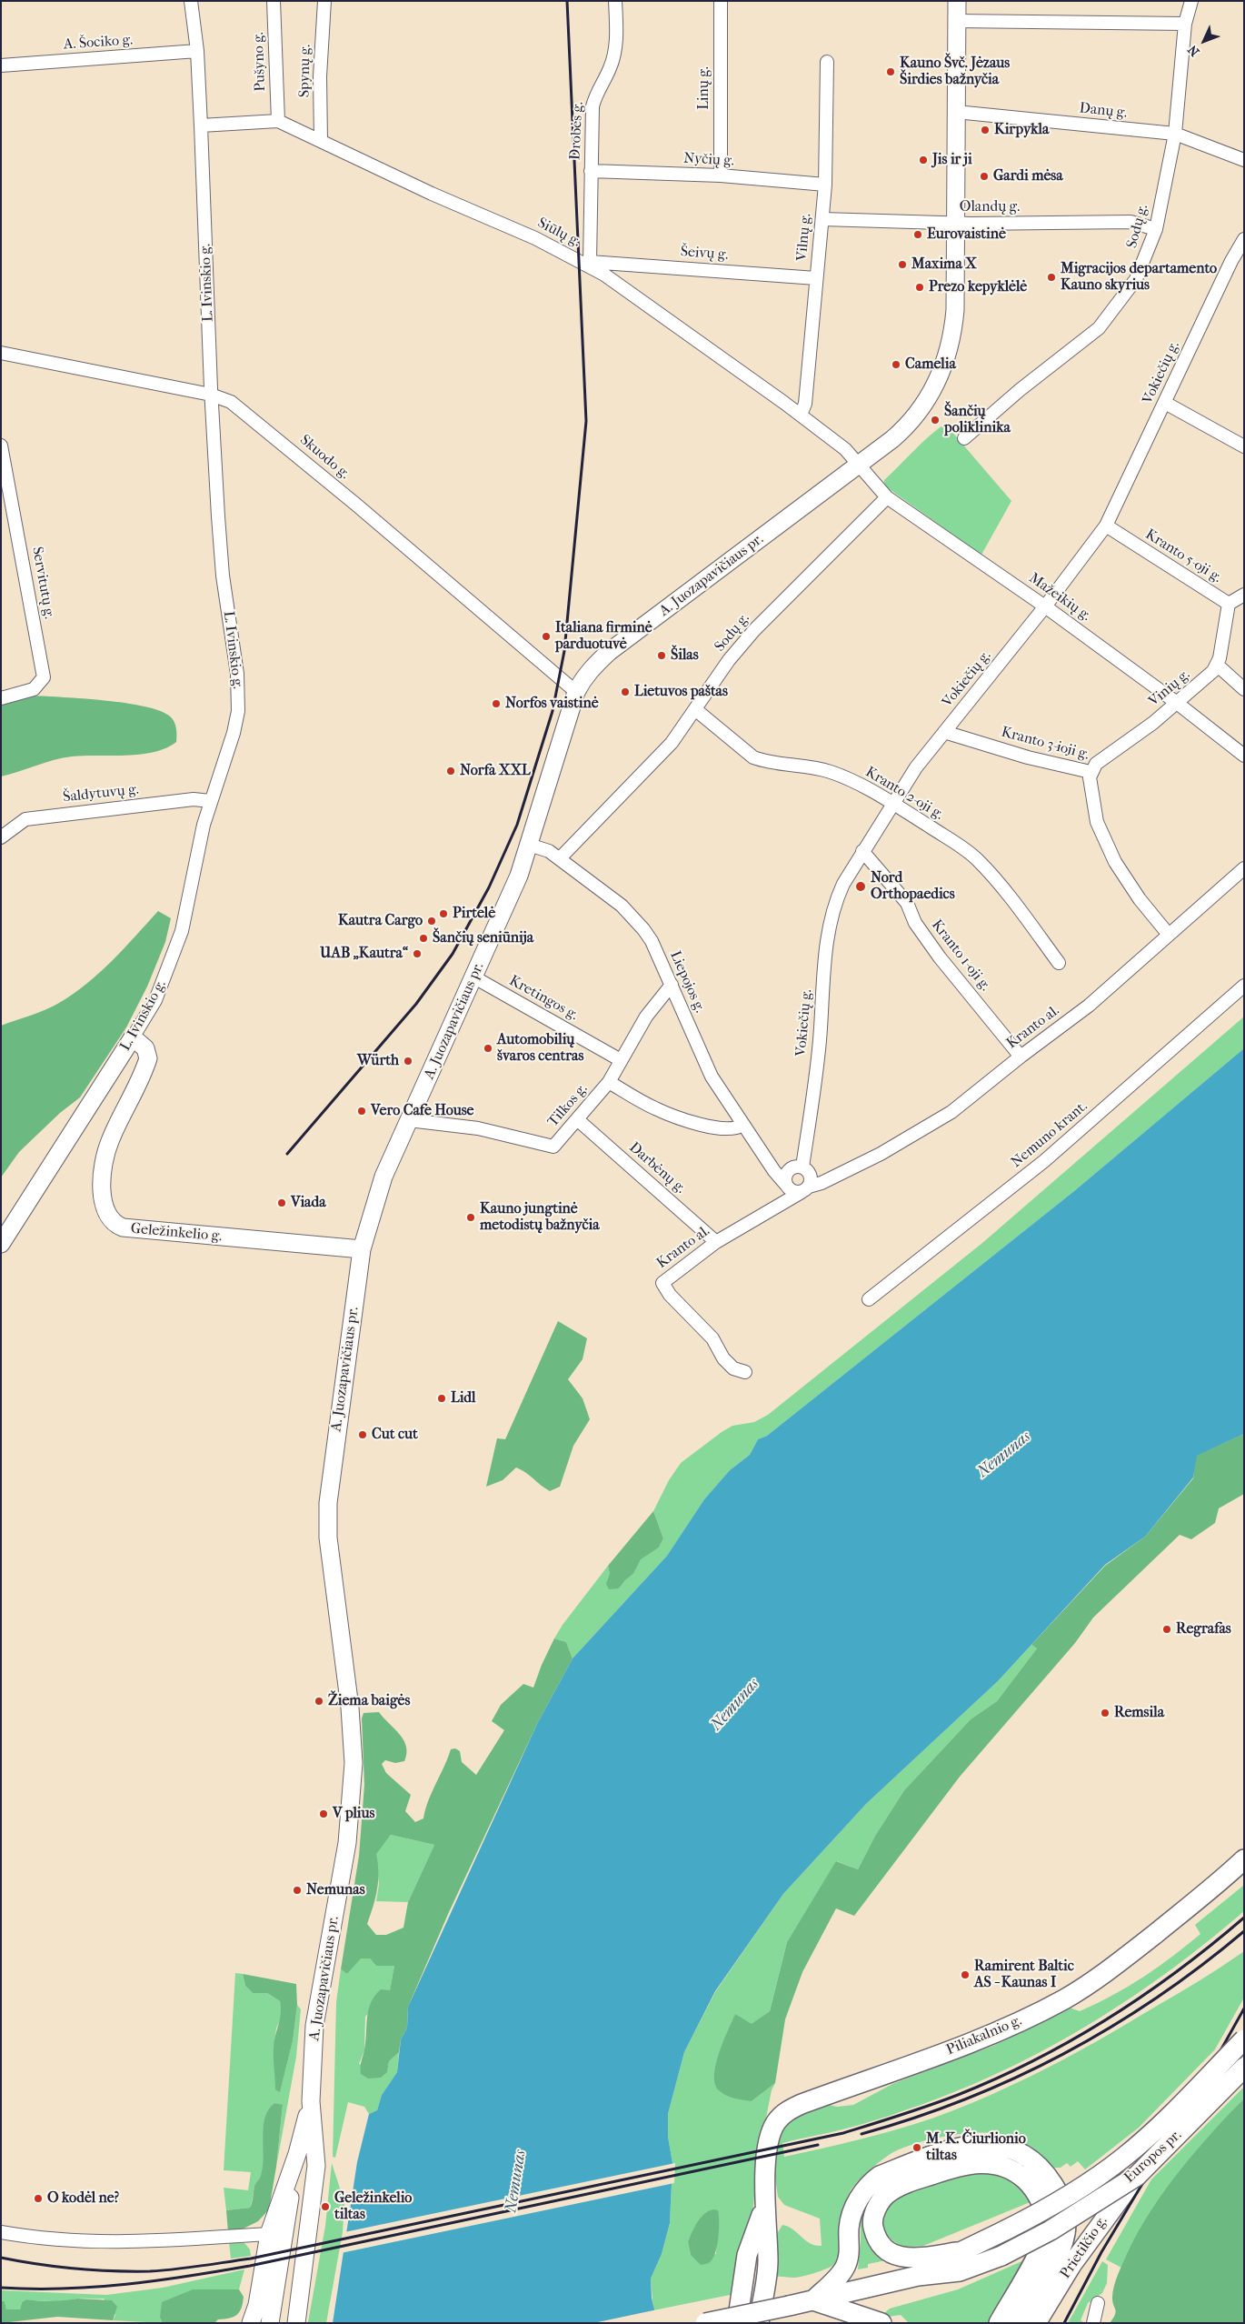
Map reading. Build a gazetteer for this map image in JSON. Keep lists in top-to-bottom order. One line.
{"streets":{"main road":["L. Ivinskio g.","A. Juozapavičiaus pr.","Geležinkelio g.","Piliakalnio g.","Europos pr.","Prietilčio g."],"street":["A. Šociko g.","Pušyno g.","Spynų g.","Linų g.","Danų g.","Drobės g.","Nyčių g.","Olandų g.","Sodų g.","Siūlų g.","Vilnų g.","Šeivų g.","Vokiečių g.","Skuodo g.","Kranto 5-oji g.","Servitutų g.","Mažeikių g.","Vinių g.","Kranto 3-ioji g.","Šaldytuvų g.","Kranto 2-oji g.","Kranto 1-oji g.","Liepojos g.","Kretingos g.","Kranto al.","Tilkos g.","Nemuno krant.","Darbėnų g."]},"crossings":[["A. Šociko g.","L. Ivinskio g."],["Pušyno g.","Siūlų g."],["Spynų g.","Siūlų g."],["Linų g.","Nyčių g."],["Danų g.","Sodų g."],["Danų g.","A. Juozapavičiaus pr."],["Drobės g.","Nyčių g."],["Drobės g.","Siūlų g."],["Drobės g.","Šeivų g."],["Nyčių g.","Vilnų g."],["Olandų g.","Sodų g."],["Olandų g.","Vilnų g."],["Olandų g.","A. Juozapavičiaus pr."],["Sodų g.","Mažeikių g."],["Sodų g.","Kranto 2-oji g."],["Sodų g.","Liepojos g."],["Siūlų g.","Vilnų g."],["Siūlų g.","Šeivų g."],["Siūlų g.","L. Ivinskio g."],["Siūlų g.","A. Juozapavičiaus pr."],["Siūlų g.","Mažeikių g."],["Vilnų g.","Šeivų g."],["L. Ivinskio g.","Skuodo g."],["L. Ivinskio g.","Šaldytuvų g."],["L. Ivinskio g.","Geležinkelio g."],["Vokiečių g.","Kranto 5-oji g."],["Vokiečių g.","Mažeikių g."],["Vokiečių g.","Kranto 3-ioji g."],["Vokiečių g.","Kranto 2-oji g."],["Vokiečių g.","Kranto 1-oji g."],["Skuodo g.","A. Juozapavičiaus pr."],["A. Juozapavičiaus pr.","Mažeikių g."],["A. Juozapavičiaus pr.","Liepojos g."],["A. Juozapavičiaus pr.","Kretingos g."],["A. Juozapavičiaus pr.","Tilkos g."],["A. Juozapavičiaus pr.","Geležinkelio g."],["Mažeikių g.","Vinių g."],["Vinių g.","Kranto 3-ioji g."],["Kranto 3-ioji g.","Kranto al."],["Kranto 1-oji g.","Kranto al."],["Liepojos g.","Tilkos g."],["Kretingos g.","Tilkos g."],["Kranto al.","Darbėnų g."],["Tilkos g.","Darbėnų g."],["Europos pr.","Prietilčio g."]],"water":["Nemunas"],"places":["Kauno Švč. Jėzaus Širdies bažnyčia","Kirpykla","Jis ir ji","Gardi mėsa","Eurovaistinė","Maxima X","Migracijos departamento Kauno skyrius","Prezo kepyklėlė","Camelia","Šančių poliklinika","Italiana firminė parduotuvė","Šilas","Lietuvos paštas","Norfos vaistinė","Norfa XXL","Nord Orthopaedics","Pirtelė","Kautra Cargo","Šančių seniūnija","UAB „Kautra“","Automobilių švaros centras","Würth","Vero Cafe House","Viada","Kauno jungtinė metodistų bažnyčia","Lidl","Cut cut","Regrafas","Žiema baigės","Remsila","V plius","Nemunas","Ramirent Baltic AS - Kaunas I","M. K. Čiurlionio tiltas","O kodėl ne?","Geležinkelio tiltas"],"north":"bottom left"}
